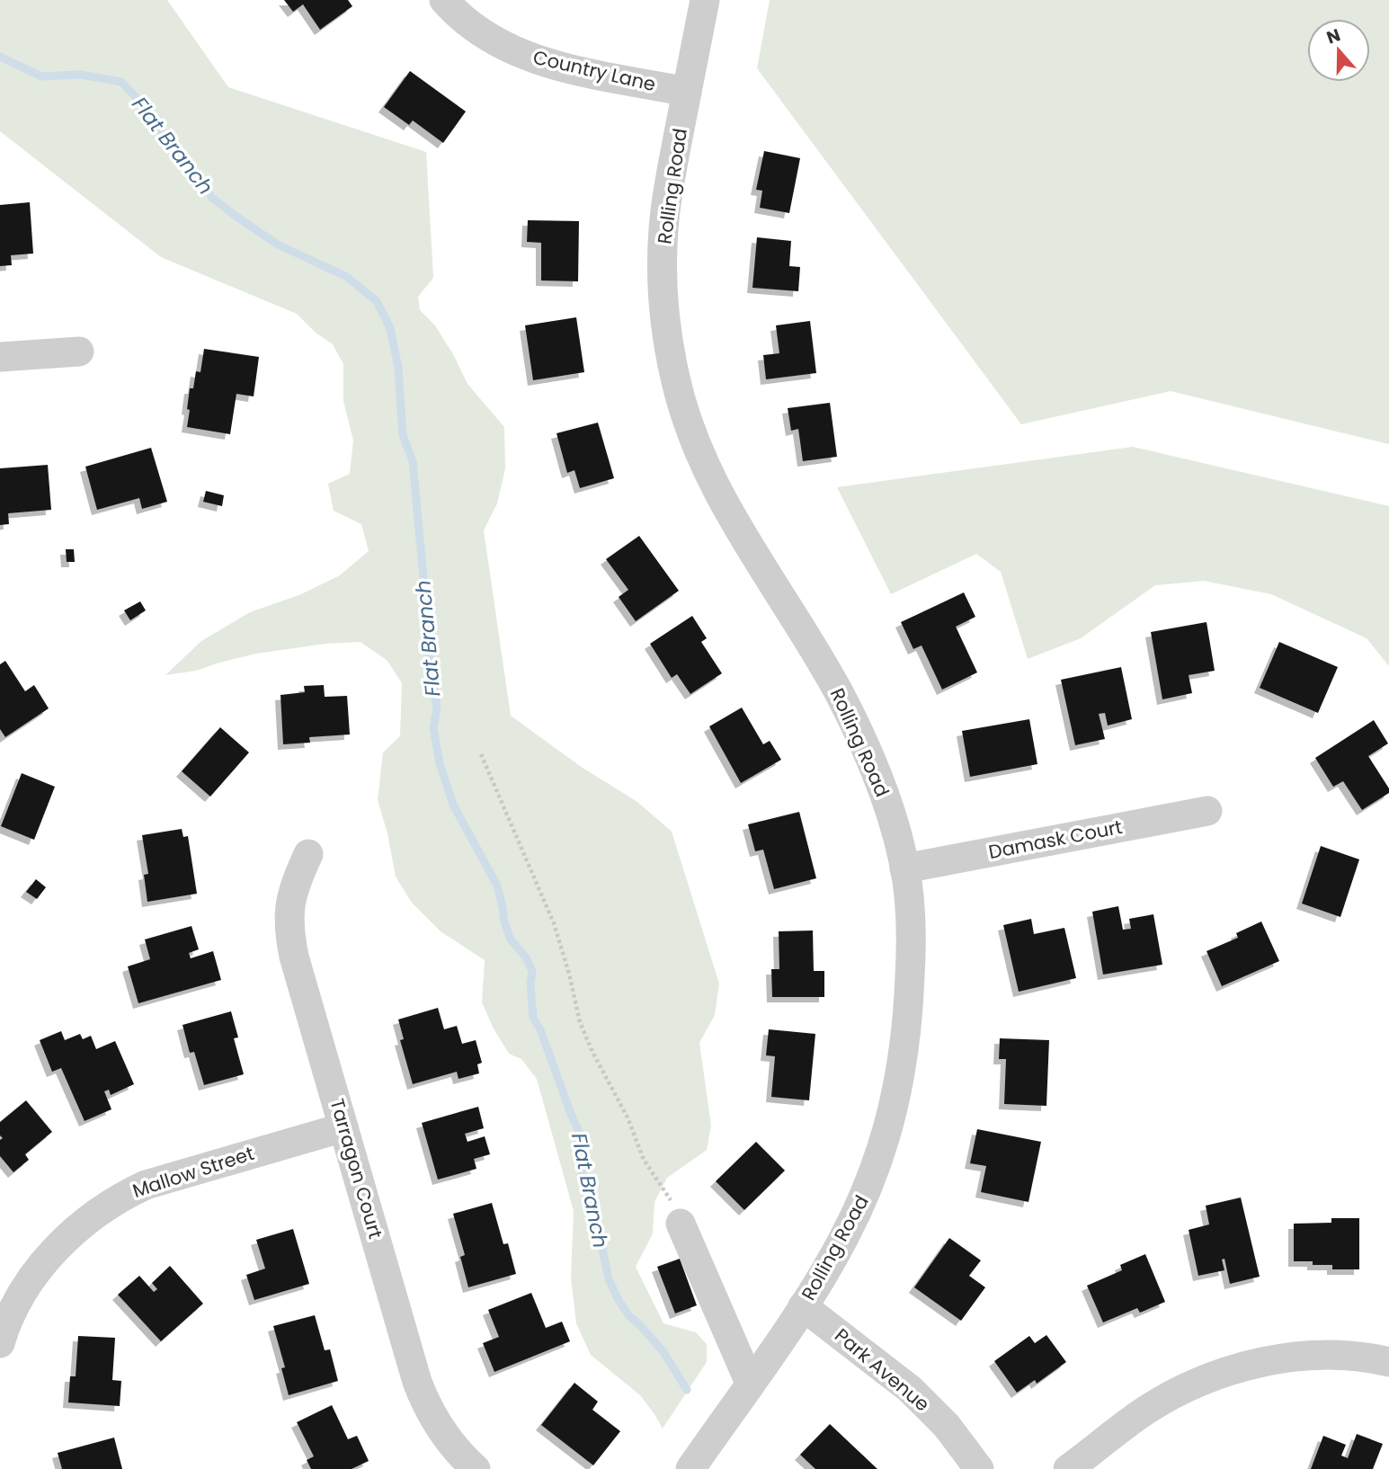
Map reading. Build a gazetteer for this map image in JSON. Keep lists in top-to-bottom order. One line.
{"streets":{"street":["Country Lane","Rolling Road","Damask Court","Tarragon Court","Mallow Street","Park Avenue"]},"crossings":[["Country Lane","Rolling Road"],["Rolling Road","Damask Court"],["Rolling Road","Park Avenue"],["Tarragon Court","Mallow Street"]],"water":["Flat Branch"],"north":"top"}
